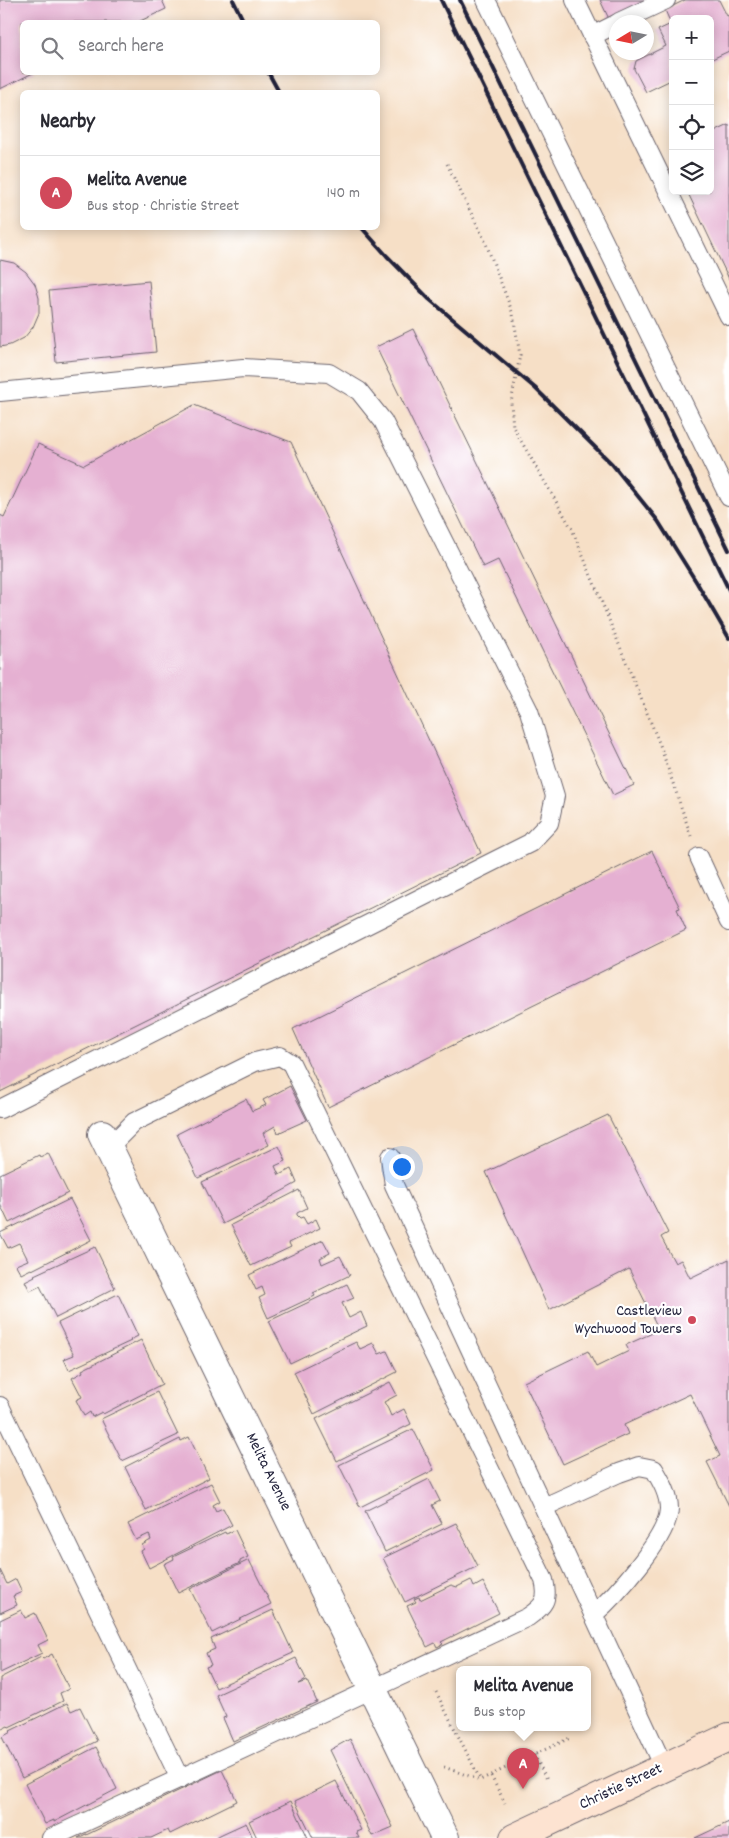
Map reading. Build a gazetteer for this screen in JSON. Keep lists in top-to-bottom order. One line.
{"streets":{"street":["Melita Avenue","Christie Street"]},"places":["Castleview Wychwood Towers"],"north":"left","page":{"map_buttons":["+","−"],"search":"Search here","heading":"Nearby","list":[{"mark":"A","name":"Melita Avenue","note":"Bus stop · Christie Street","value":"140 m"}],"popup":["Melita Avenue","Bus stop"],"pins":"A"}}
